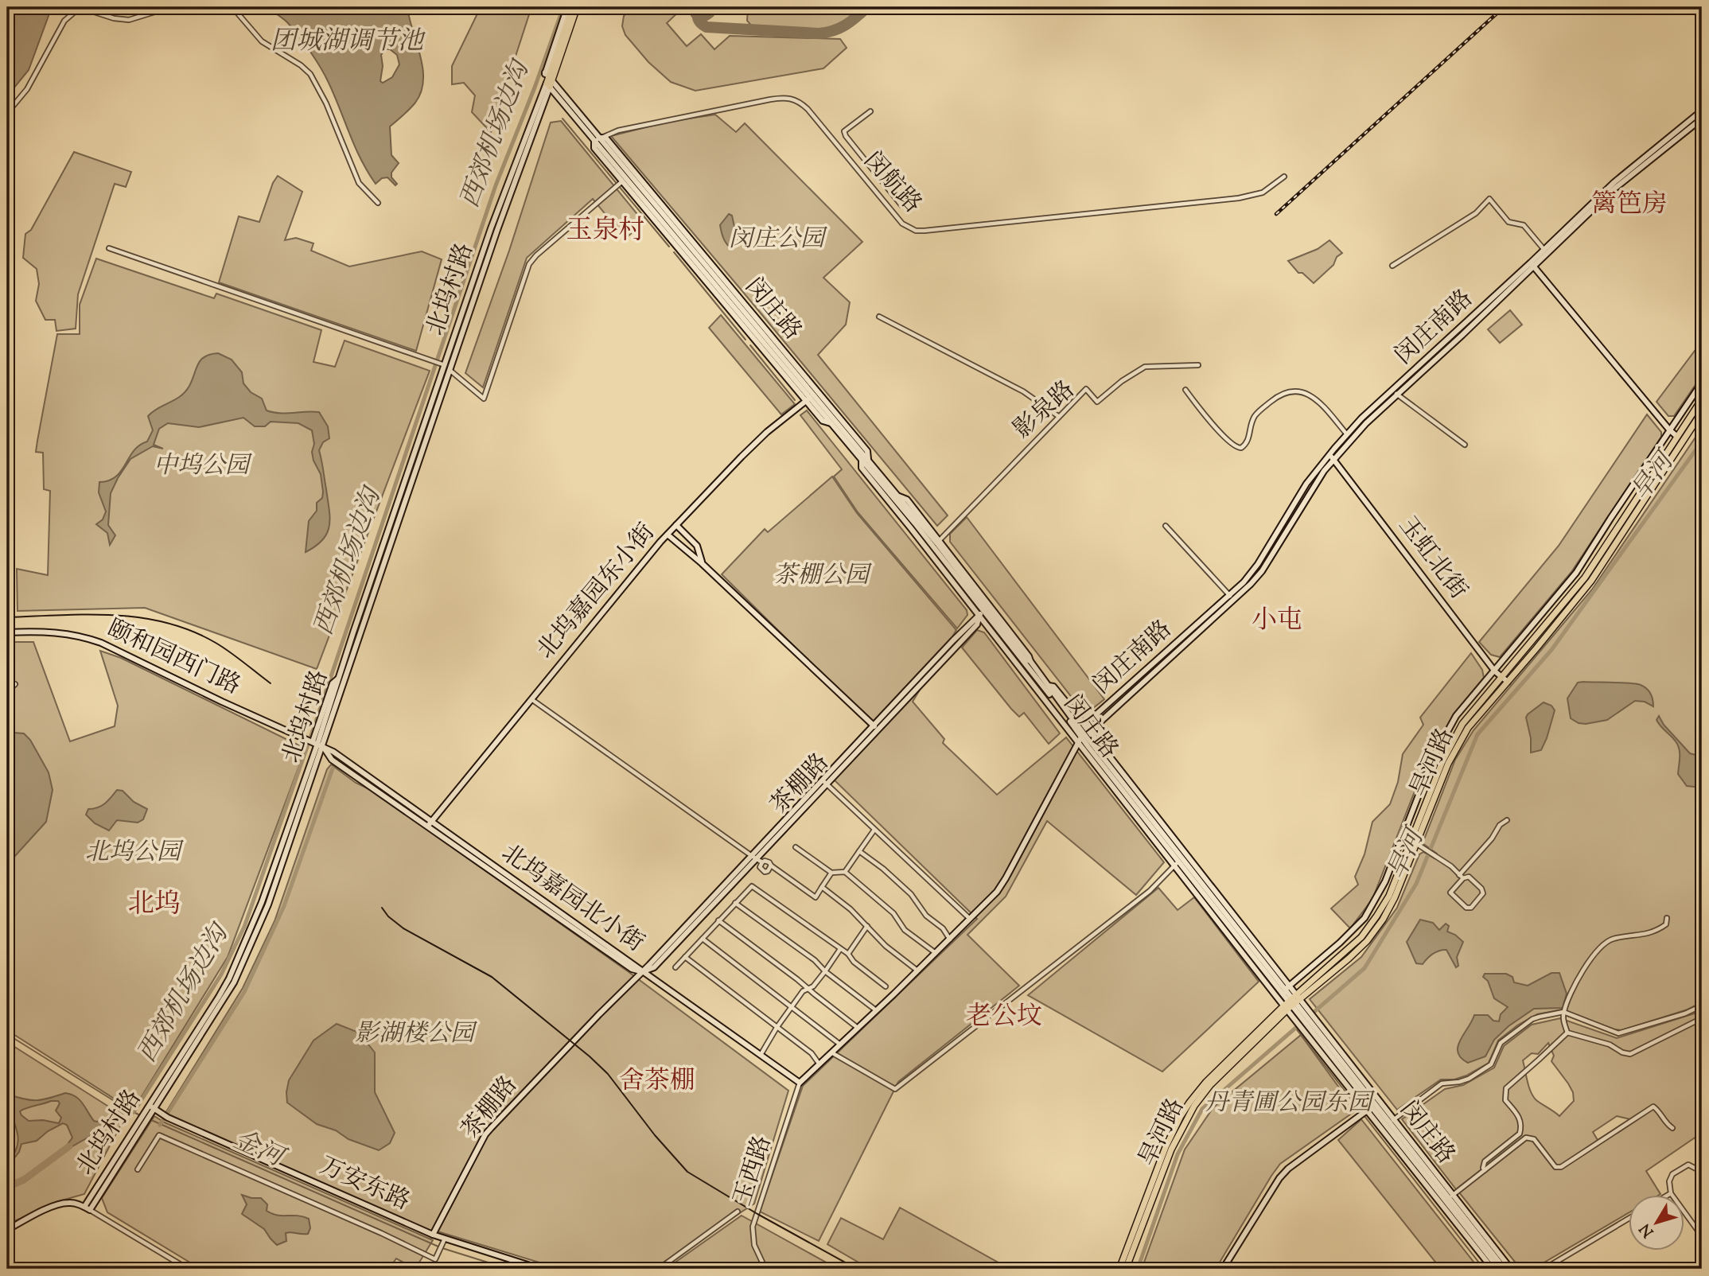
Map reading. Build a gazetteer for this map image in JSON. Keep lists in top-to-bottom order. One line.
{"streets":{"main road":["北坞村路","旱河路"],"street":["闵航路","闵庄路","闵庄南路","影泉路","玉虹北街","北坞嘉园东小街","颐和园西门路","茶棚路","北坞嘉园北小街","玉西路","万安东路"]},"crossings":[["闵航路","闵庄路"],["北坞村路","闵庄路"],["北坞村路","颐和园西门路"],["北坞村路","北坞嘉园北小街"],["北坞村路","万安东路"],["闵庄路","闵庄南路"],["闵庄路","影泉路"],["闵庄路","北坞嘉园东小街"],["闵庄路","旱河路"],["闵庄路","茶棚路"],["闵庄南路","玉虹北街"],["玉虹北街","旱河路"],["北坞嘉园东小街","北坞嘉园北小街"],["颐和园西门路","北坞嘉园北小街"],["茶棚路","北坞嘉园北小街"],["茶棚路","万安东路"],["北坞嘉园北小街","玉西路"]],"districts":["篱笆房","玉泉村","小屯","北坞","老公坟","舍茶棚"],"water":["团城湖调节池","西郊机场边沟","旱河","金河"],"parks":["闵庄公园","中坞公园","茶棚公园","北坞公园","影湖楼公园","丹青圃公园东园"],"north":"bottom left"}
